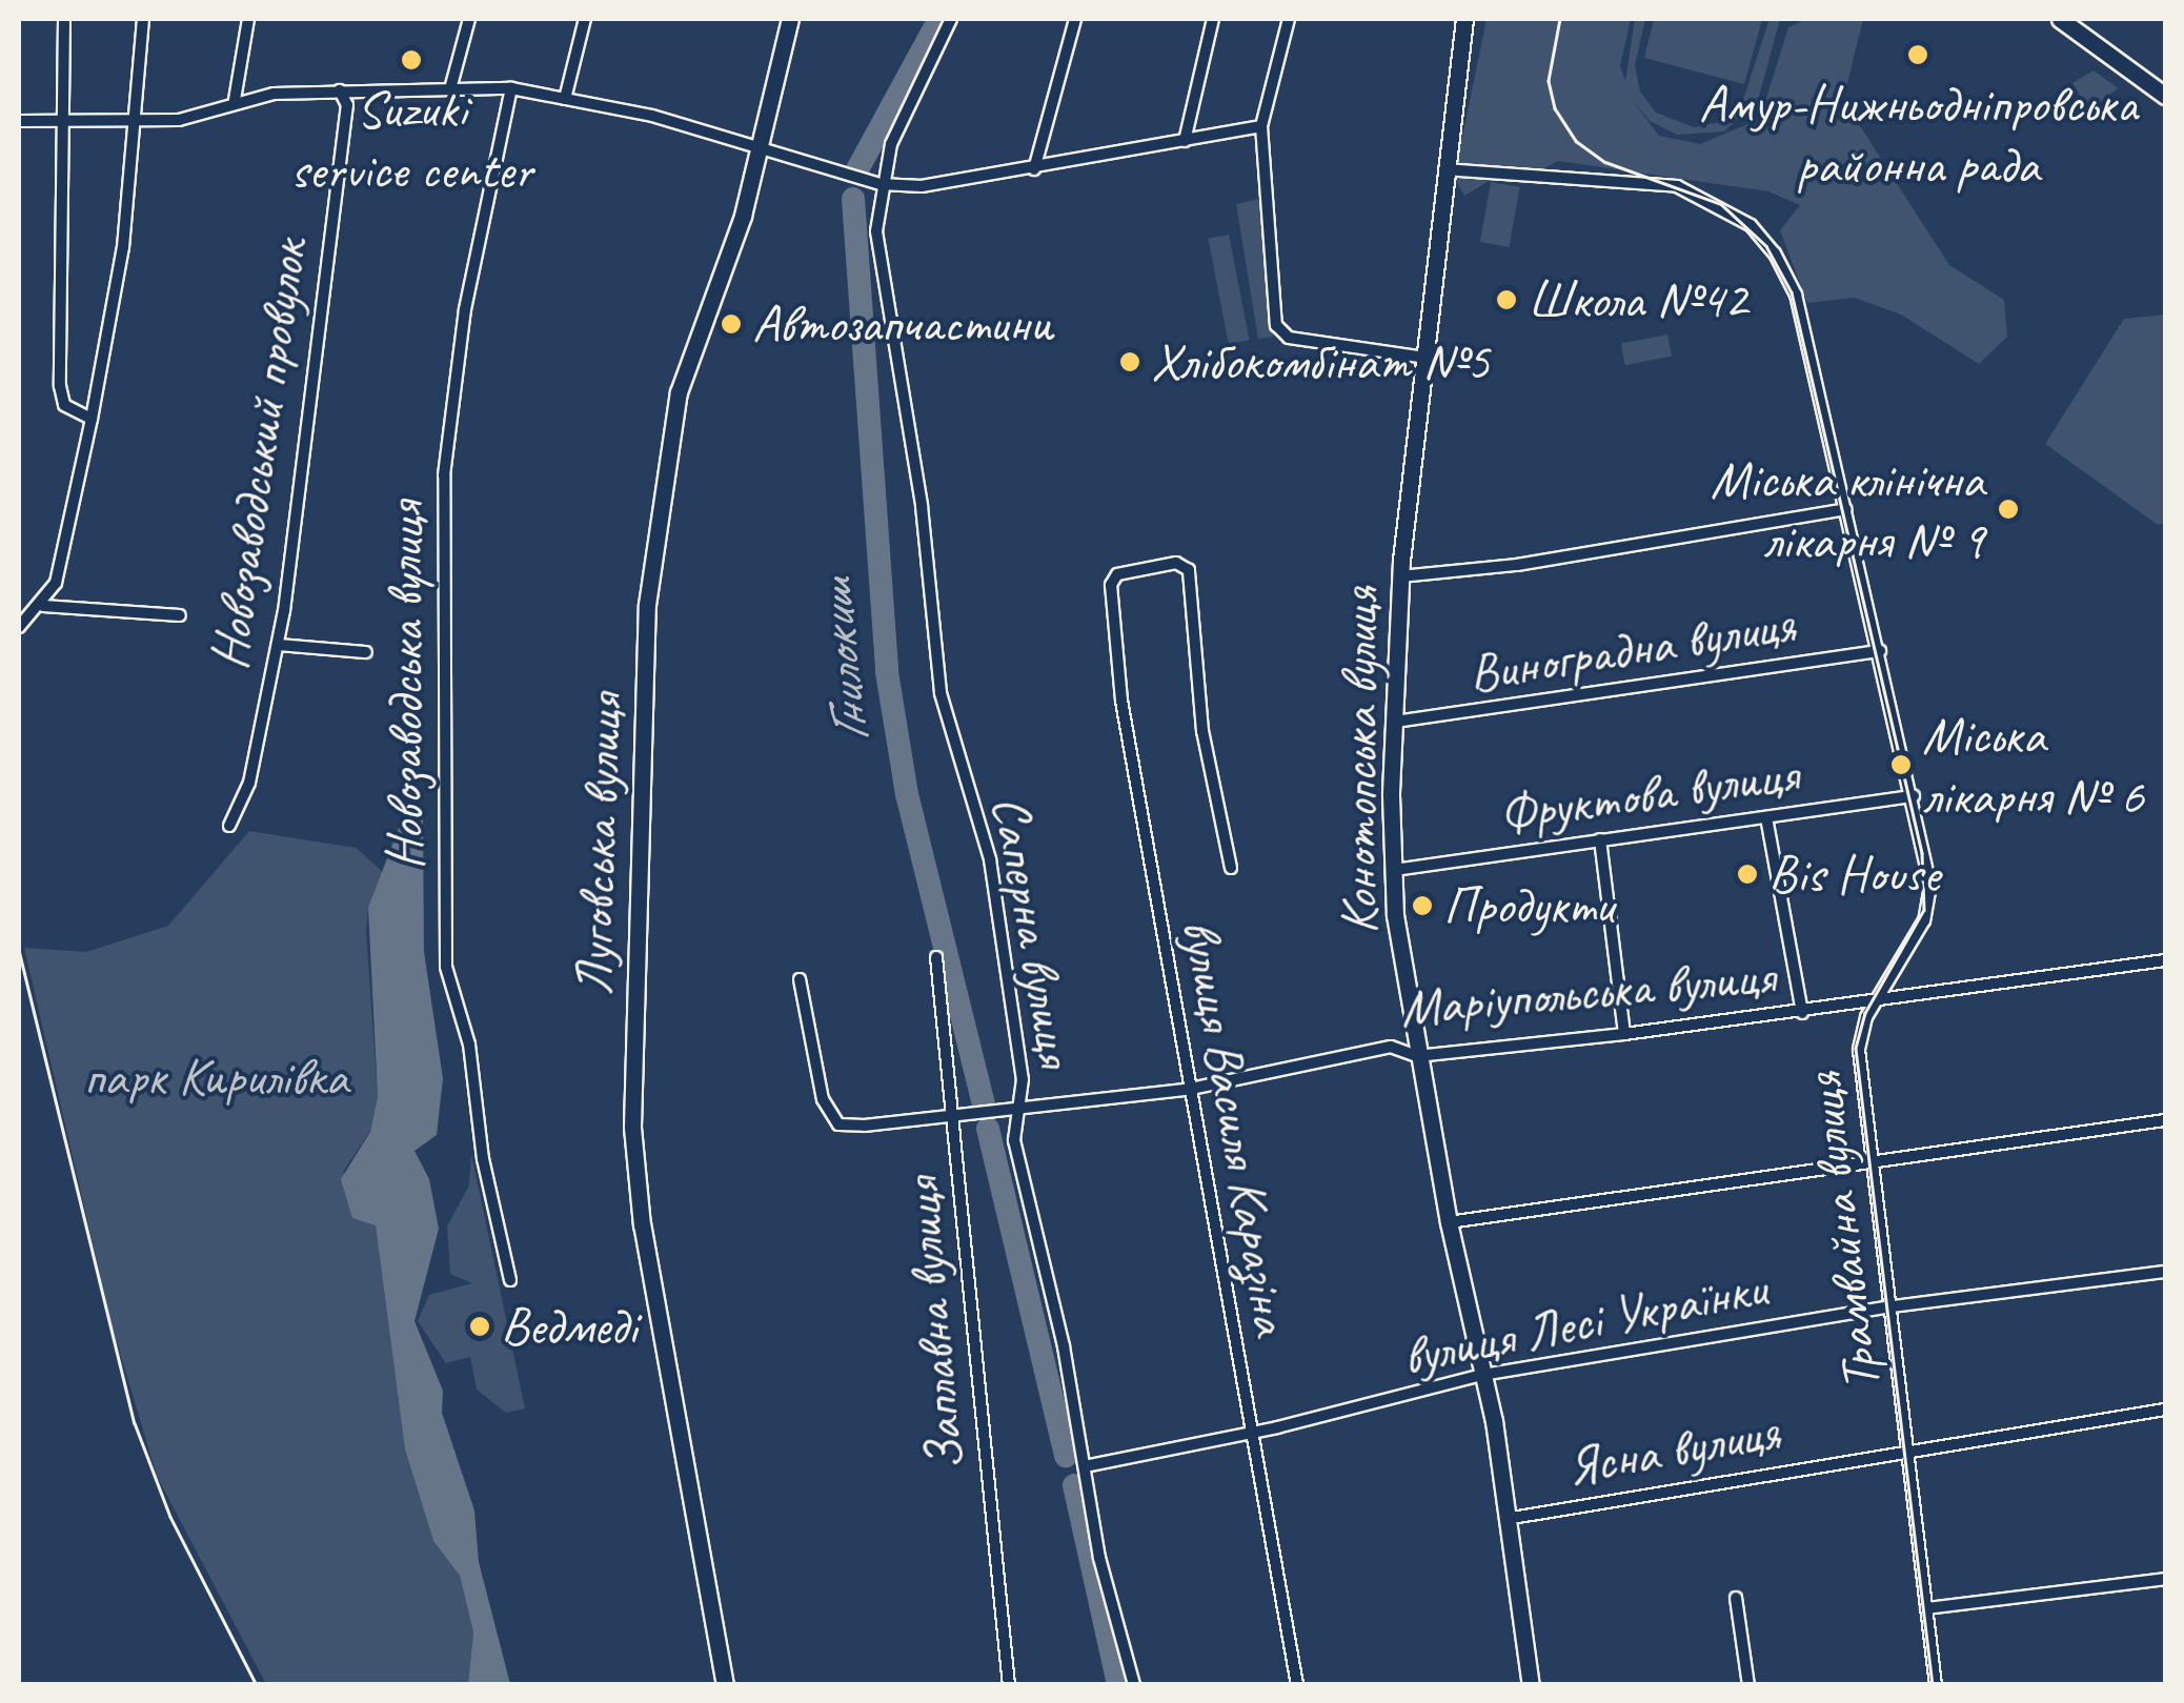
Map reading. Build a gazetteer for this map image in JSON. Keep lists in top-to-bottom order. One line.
{"streets":{"street":["Новозаводський провулок","Виноградна вулиця","Новозаводська вулиця","Конотопська вулиця","Фруктова вулиця","Луговська вулиця","Саперна вулиця","Маріупольська вулиця","вулиця Василя Каразіна","Трамвайна вулиця","вулиця Лесі Українки","Заплавна вулиця","Ясна вулиця"]},"crossings":[["Виноградна вулиця","Конотопська вулиця"],["Виноградна вулиця","Трамвайна вулиця"],["Конотопська вулиця","Фруктова вулиця"],["Конотопська вулиця","Маріупольська вулиця"],["Конотопська вулиця","Трамвайна вулиця"],["Конотопська вулиця","вулиця Лесі Українки"],["Конотопська вулиця","Ясна вулиця"],["Фруктова вулиця","Трамвайна вулиця"],["Саперна вулиця","Маріупольська вулиця"],["Саперна вулиця","вулиця Лесі Українки"],["Маріупольська вулиця","вулиця Василя Каразіна"],["Маріупольська вулиця","Трамвайна вулиця"],["Маріупольська вулиця","Заплавна вулиця"],["вулиця Василя Каразіна","вулиця Лесі Українки"],["Трамвайна вулиця","вулиця Лесі Українки"],["Трамвайна вулиця","Ясна вулиця"]],"water":["Гнилокиш"],"parks":["парк Кирилівка"],"places":["Амур-Нижньодніпровська районна рада","Suzuki service center","Школа №42","Автозапчастини","Хлібокомбінат №5","Міська клінічна лікарня № 9","Міська лікарня № 6","Bis House","Продукти","Ведмеді"]}
